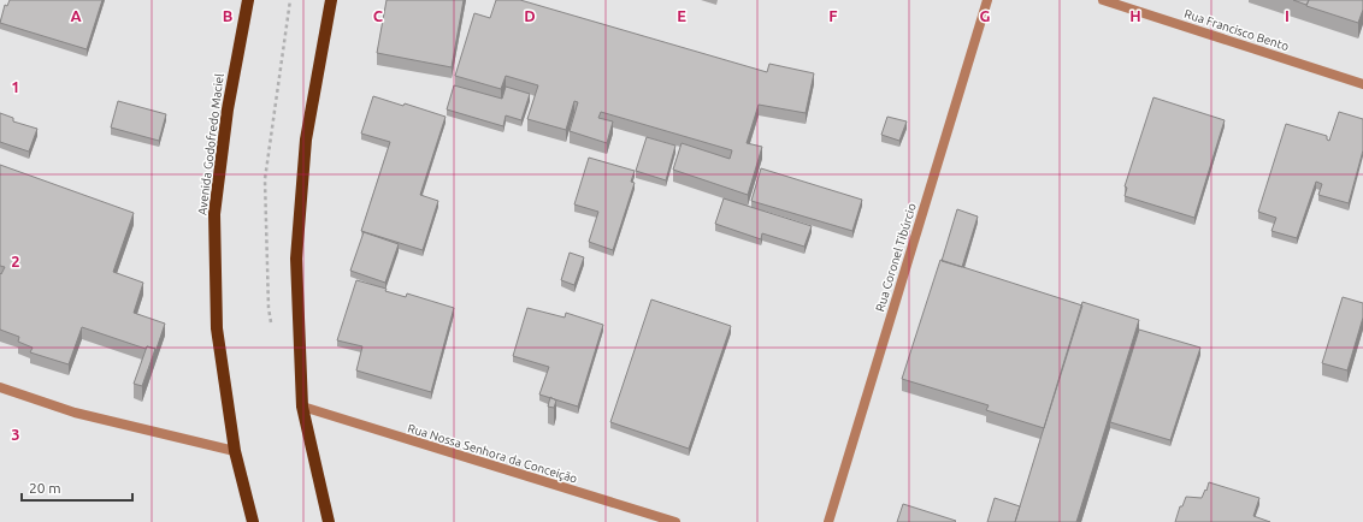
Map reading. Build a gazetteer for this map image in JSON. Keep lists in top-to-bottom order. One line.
{"streets":{"main road":["Avenida Godofredo Maciel"],"street":["Rua Francisco Bento","Rua Coronel Tibúrcio","Rua Nossa Senhora da Conceição"]},"scale_bar":"20 m","grid":{"columns":["A","B","C","D","E","F","G","H","I"],"rows":["1","2","3"]}}
